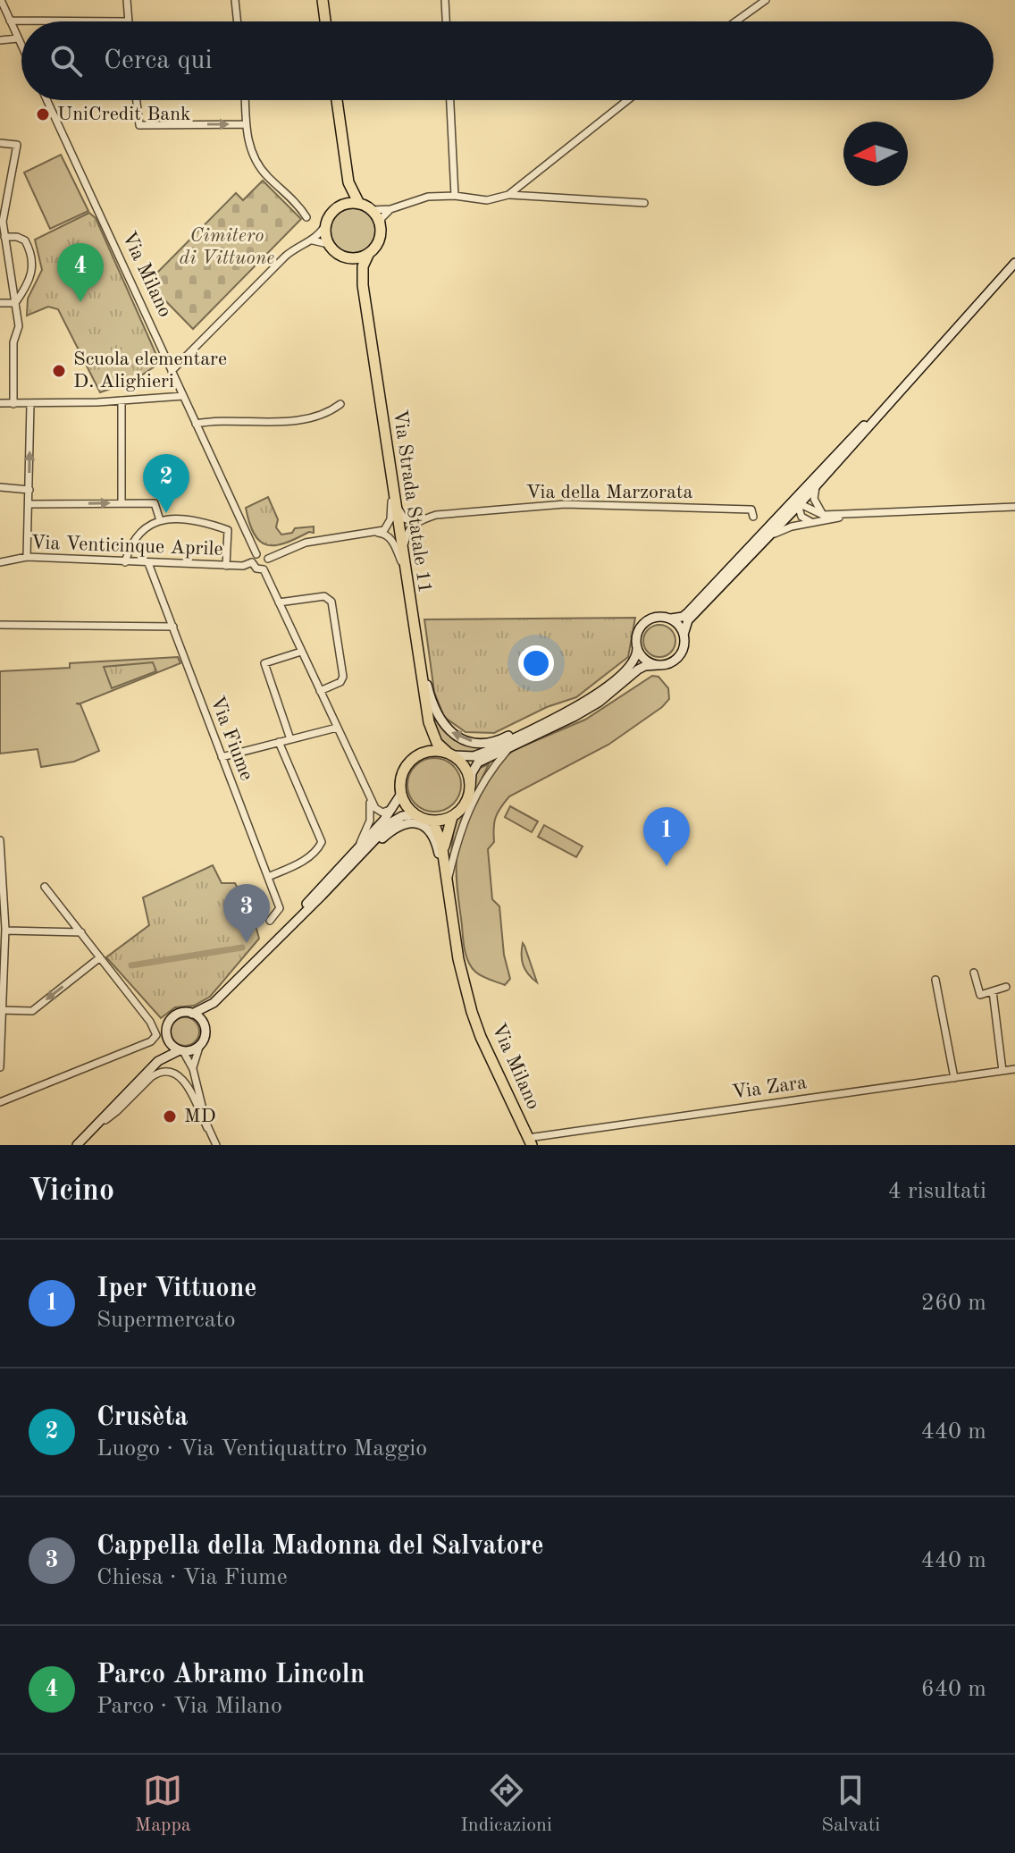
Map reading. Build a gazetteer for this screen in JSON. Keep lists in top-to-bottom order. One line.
{"streets":{"main road":["Via Milano","Via Strada Statale 11"],"street":["Via della Marzorata","Via Venticinque Aprile","Via Fiume","Via Zara"]},"crossings":[["Via Milano","Via Venticinque Aprile"],["Via Milano","Via Zara"],["Via Venticinque Aprile","Via Fiume"]],"parks":["Cimitero di Vittuone"],"places":["UniCredit Bank","Scuola elementare D. Alighieri","MD"],"north":"left","page":{"search":"Cerca qui","pins":["4","2","1","3"],"heading":["Vicino","4 risultati"],"list":[{"mark":"1","name":"Iper Vittuone","note":"Supermercato","value":"260 m"},{"mark":"2","name":"Crusèta","note":"Luogo · Via Ventiquattro Maggio","value":"440 m"},{"mark":"3","name":"Cappella della Madonna del Salvatore","note":"Chiesa · Via Fiume","value":"440 m"},{"mark":"4","name":"Parco Abramo Lincoln","note":"Parco · Via Milano","value":"640 m"}],"nav":["Mappa","Indicazioni","Salvati"]}}
